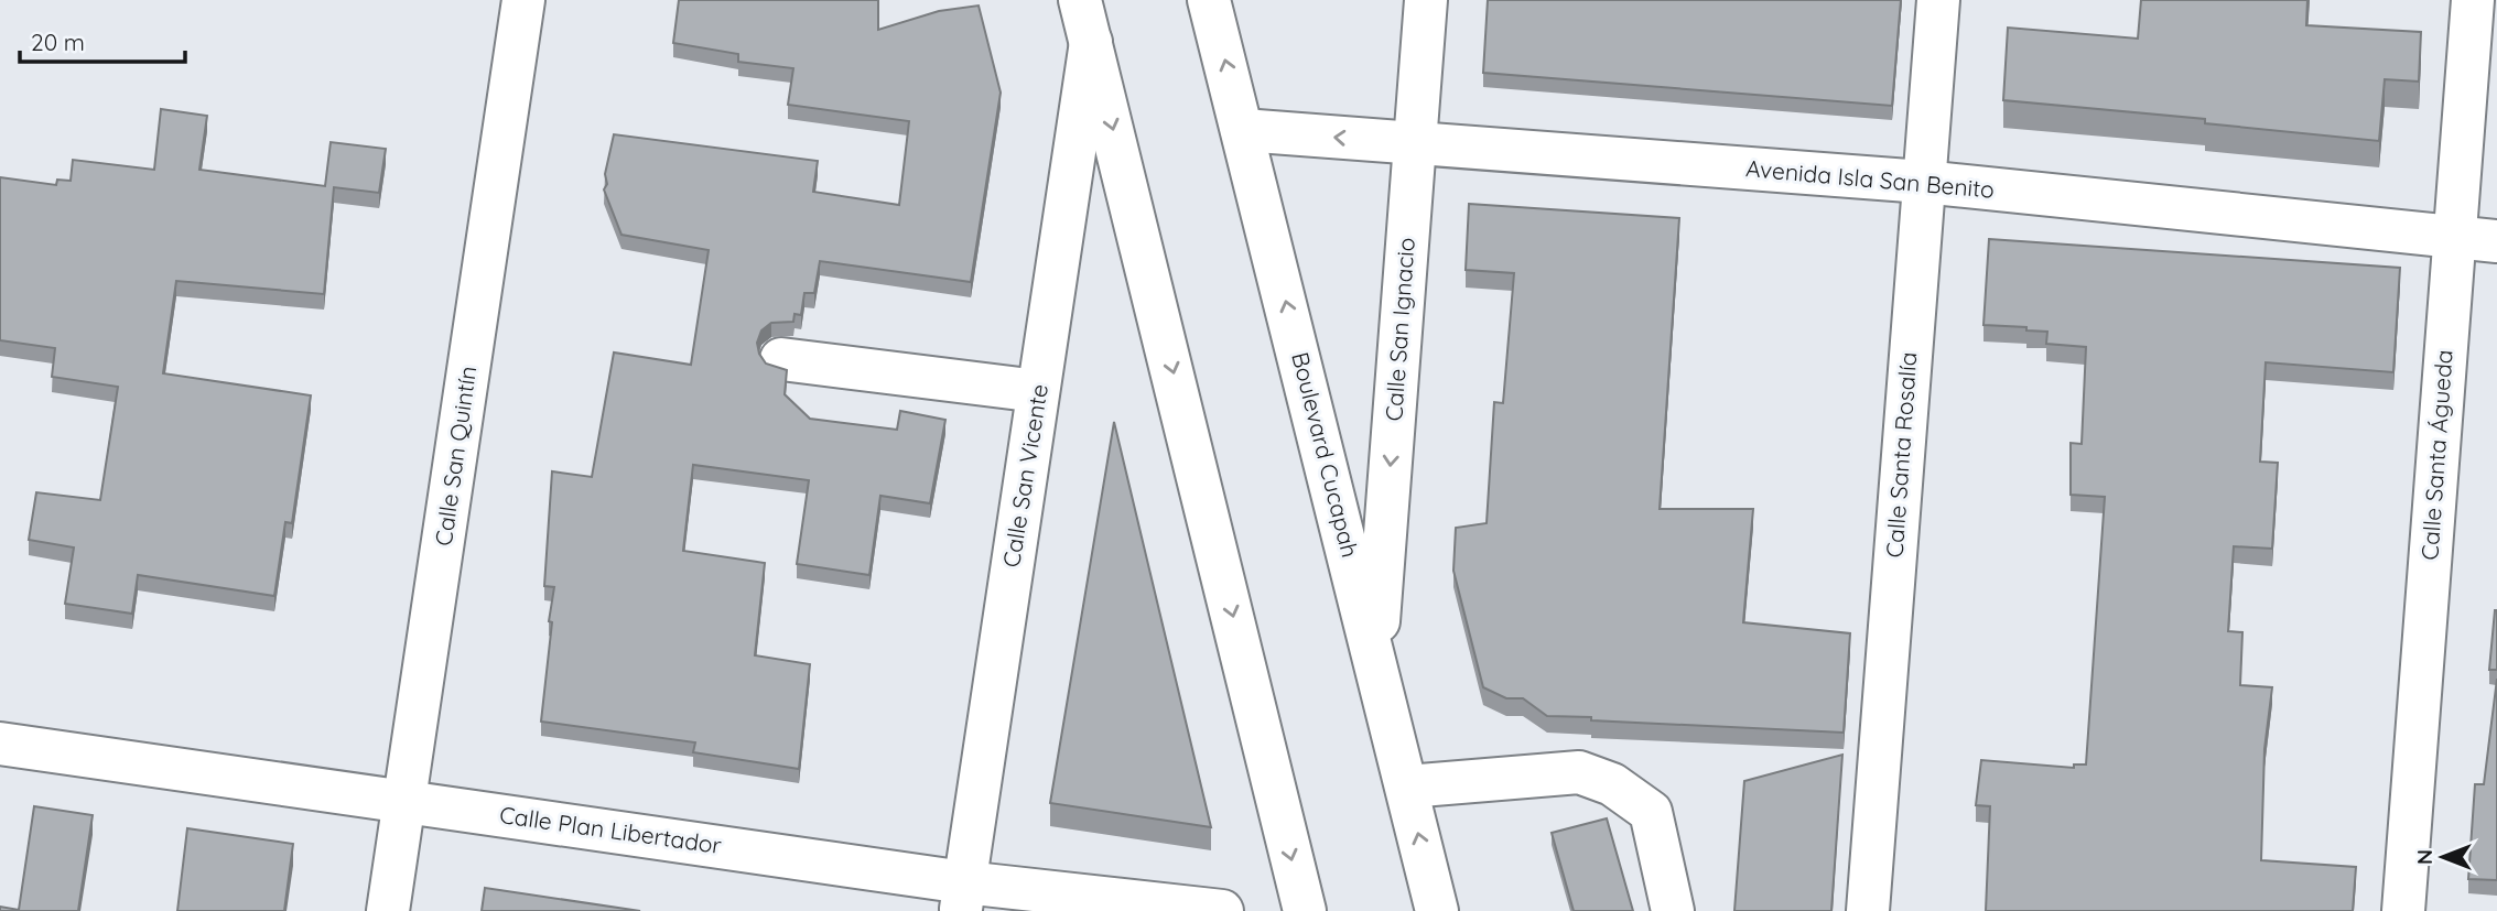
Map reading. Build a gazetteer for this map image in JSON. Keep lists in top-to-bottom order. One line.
{"streets":{"street":["Avenida Isla San Benito","Calle San Ignacio","Boulevard Cucapah","Calle Santa Rosalía","Calle Santa Águeda","Calle San Quintín","Calle San Vicente","Calle Plan Libertador"]},"crossings":[["Avenida Isla San Benito","Calle San Ignacio"],["Avenida Isla San Benito","Boulevard Cucapah"],["Avenida Isla San Benito","Calle Santa Rosalía"],["Avenida Isla San Benito","Calle Santa Águeda"],["Calle San Ignacio","Boulevard Cucapah"],["Calle San Quintín","Calle Plan Libertador"],["Calle San Vicente","Calle Plan Libertador"]],"scale_bar":"20 m","north":"left"}
